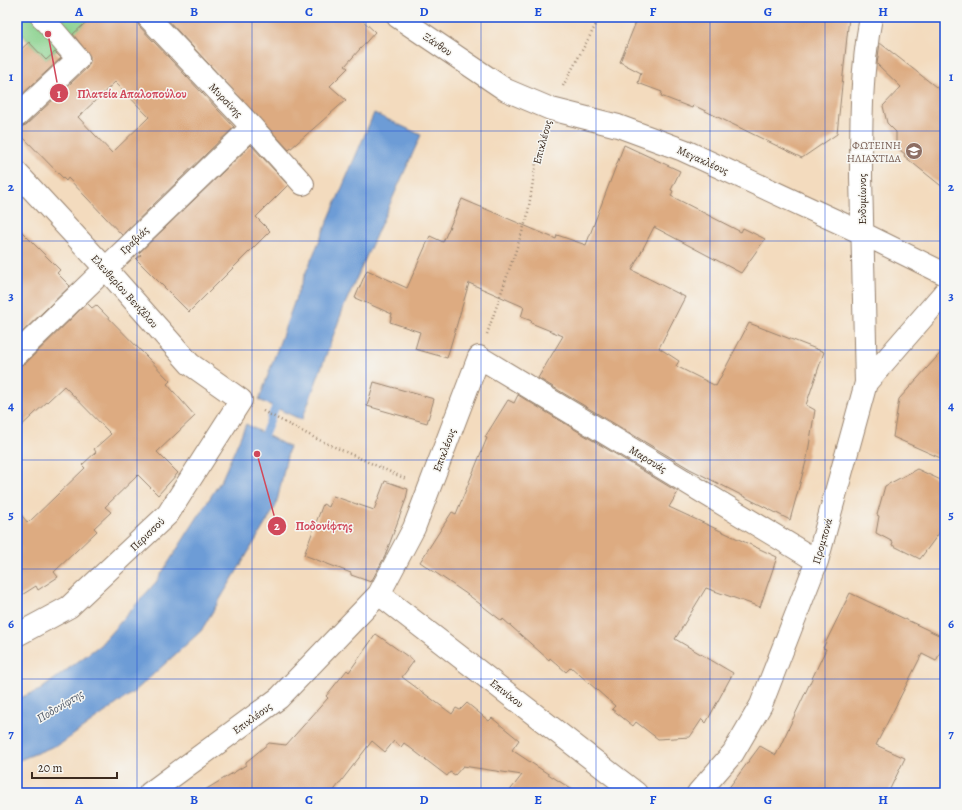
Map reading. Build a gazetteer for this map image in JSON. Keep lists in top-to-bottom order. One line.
{"streets":{"street":["Ξάνθου","Μυρσίνης","Επικλέους","Μεγακλέους","Ενδυμίωνος","Γραβιάς","Ελευθερίου Βενιζέλου","Μαρσυάς","Περισσού","Προμπονά","Επινίκου"]},"crossings":[["Ξάνθου","Μεγακλέους"],["Μυρσίνης","Γραβιάς"],["Επικλέους","Μεγακλέους"],["Επικλέους","Μαρσυάς"],["Επικλέους","Επινίκου"],["Μεγακλέους","Ενδυμίωνος"],["Ενδυμίωνος","Προμπονά"],["Γραβιάς","Ελευθερίου Βενιζέλου"],["Ελευθερίου Βενιζέλου","Περισσού"],["Μαρσυάς","Προμπονά"]],"water":["Ποδονίφτης"],"places":{"other":["Πλατεία Απαλοπούλου","Ποδονίφτης"],"school or university":["ΦΩΤΕΙΝΗ ΗΛΙΑΧΤΙΔΑ"]},"scale_bar":"20 m","grid":{"columns":["A","B","C","D","E","F","G","H"],"rows":["1","2","3","4","5","6","7"]}}
